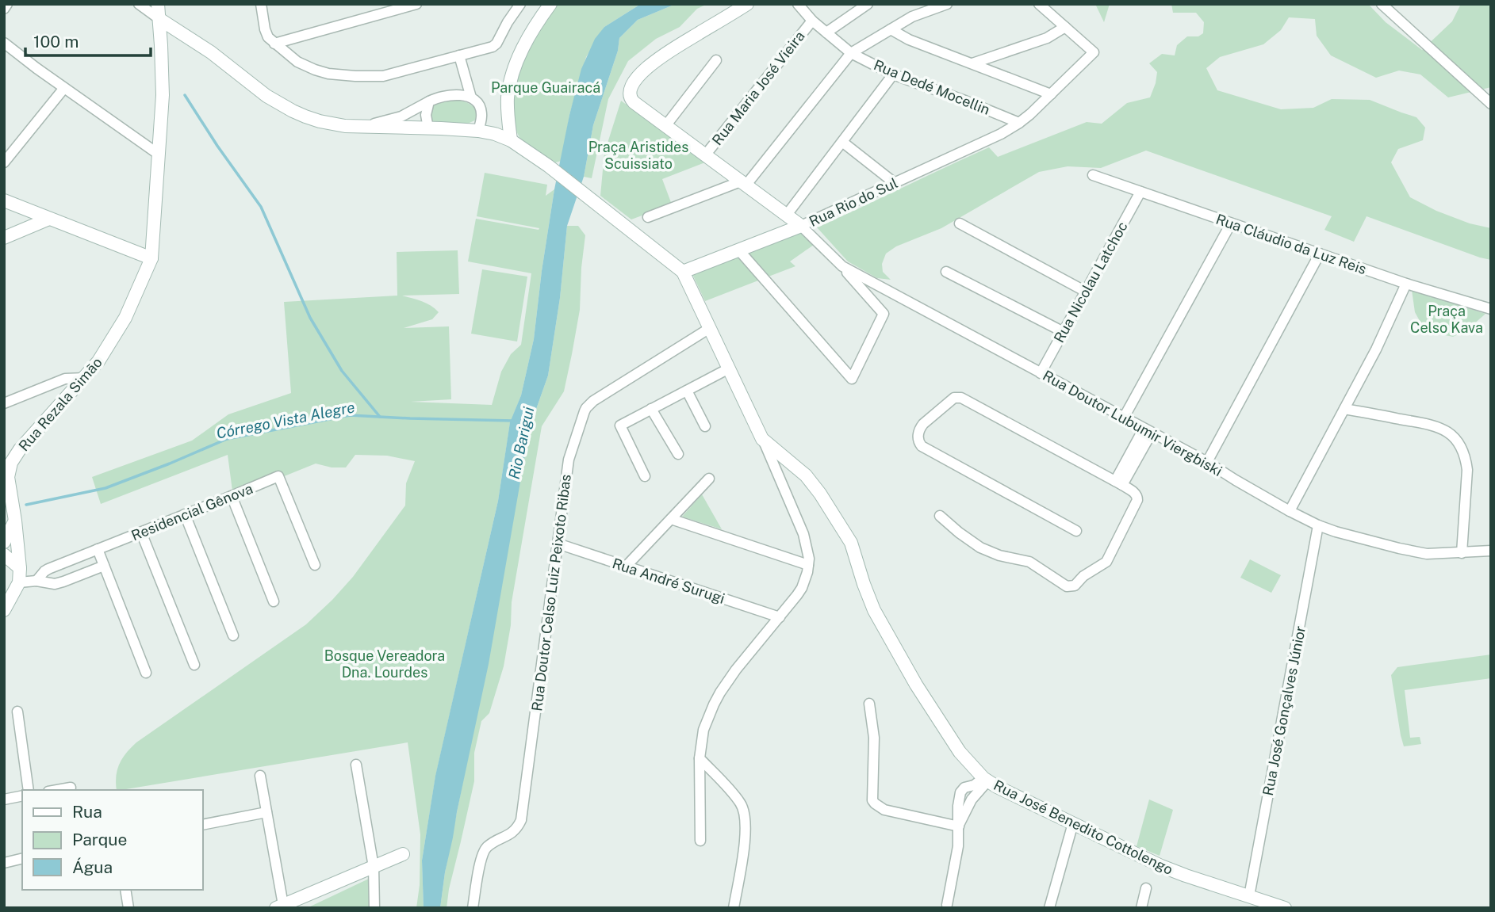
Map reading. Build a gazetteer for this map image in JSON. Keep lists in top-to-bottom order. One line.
{"streets":{"main road":["Rua Rio do Sul","Rua Rezala Simão","Rua José Benedito Cottolengo"],"street":["Rua Dedé Mocellin","Rua Maria José Vieira","Rua Cláudio da Luz Reis","Rua Nicolau Latchoc","Rua Doutor Lubumir Viergbiski","Residencial Gênova","Rua André Surugi","Rua Doutor Celso Luiz Peixoto Ribas","Rua José Gonçalves Júnior"]},"crossings":[["Rua Dedé Mocellin","Rua Maria José Vieira"],["Rua Dedé Mocellin","Rua Rio do Sul"],["Rua Rio do Sul","Rua Doutor Lubumir Viergbiski"],["Rua Rio do Sul","Rua José Benedito Cottolengo"],["Rua Cláudio da Luz Reis","Rua Nicolau Latchoc"],["Rua Nicolau Latchoc","Rua Doutor Lubumir Viergbiski"],["Rua Rezala Simão","Residencial Gênova"],["Rua Rezala Simão","Rua José Benedito Cottolengo"],["Rua Doutor Lubumir Viergbiski","Rua José Gonçalves Júnior"],["Rua André Surugi","Rua Doutor Celso Luiz Peixoto Ribas"],["Rua Doutor Celso Luiz Peixoto Ribas","Rua José Benedito Cottolengo"],["Rua José Gonçalves Júnior","Rua José Benedito Cottolengo"]],"water":["Córrego Vista Alegre","Rio Barigui"],"parks":["Parque Guairacá","Praça Aristides Scuissiato","Praça Celso Kava","Bosque Vereadora Dna. Lourdes"],"legend":["Rua","Parque","Água"],"scale_bar":"100 m"}
